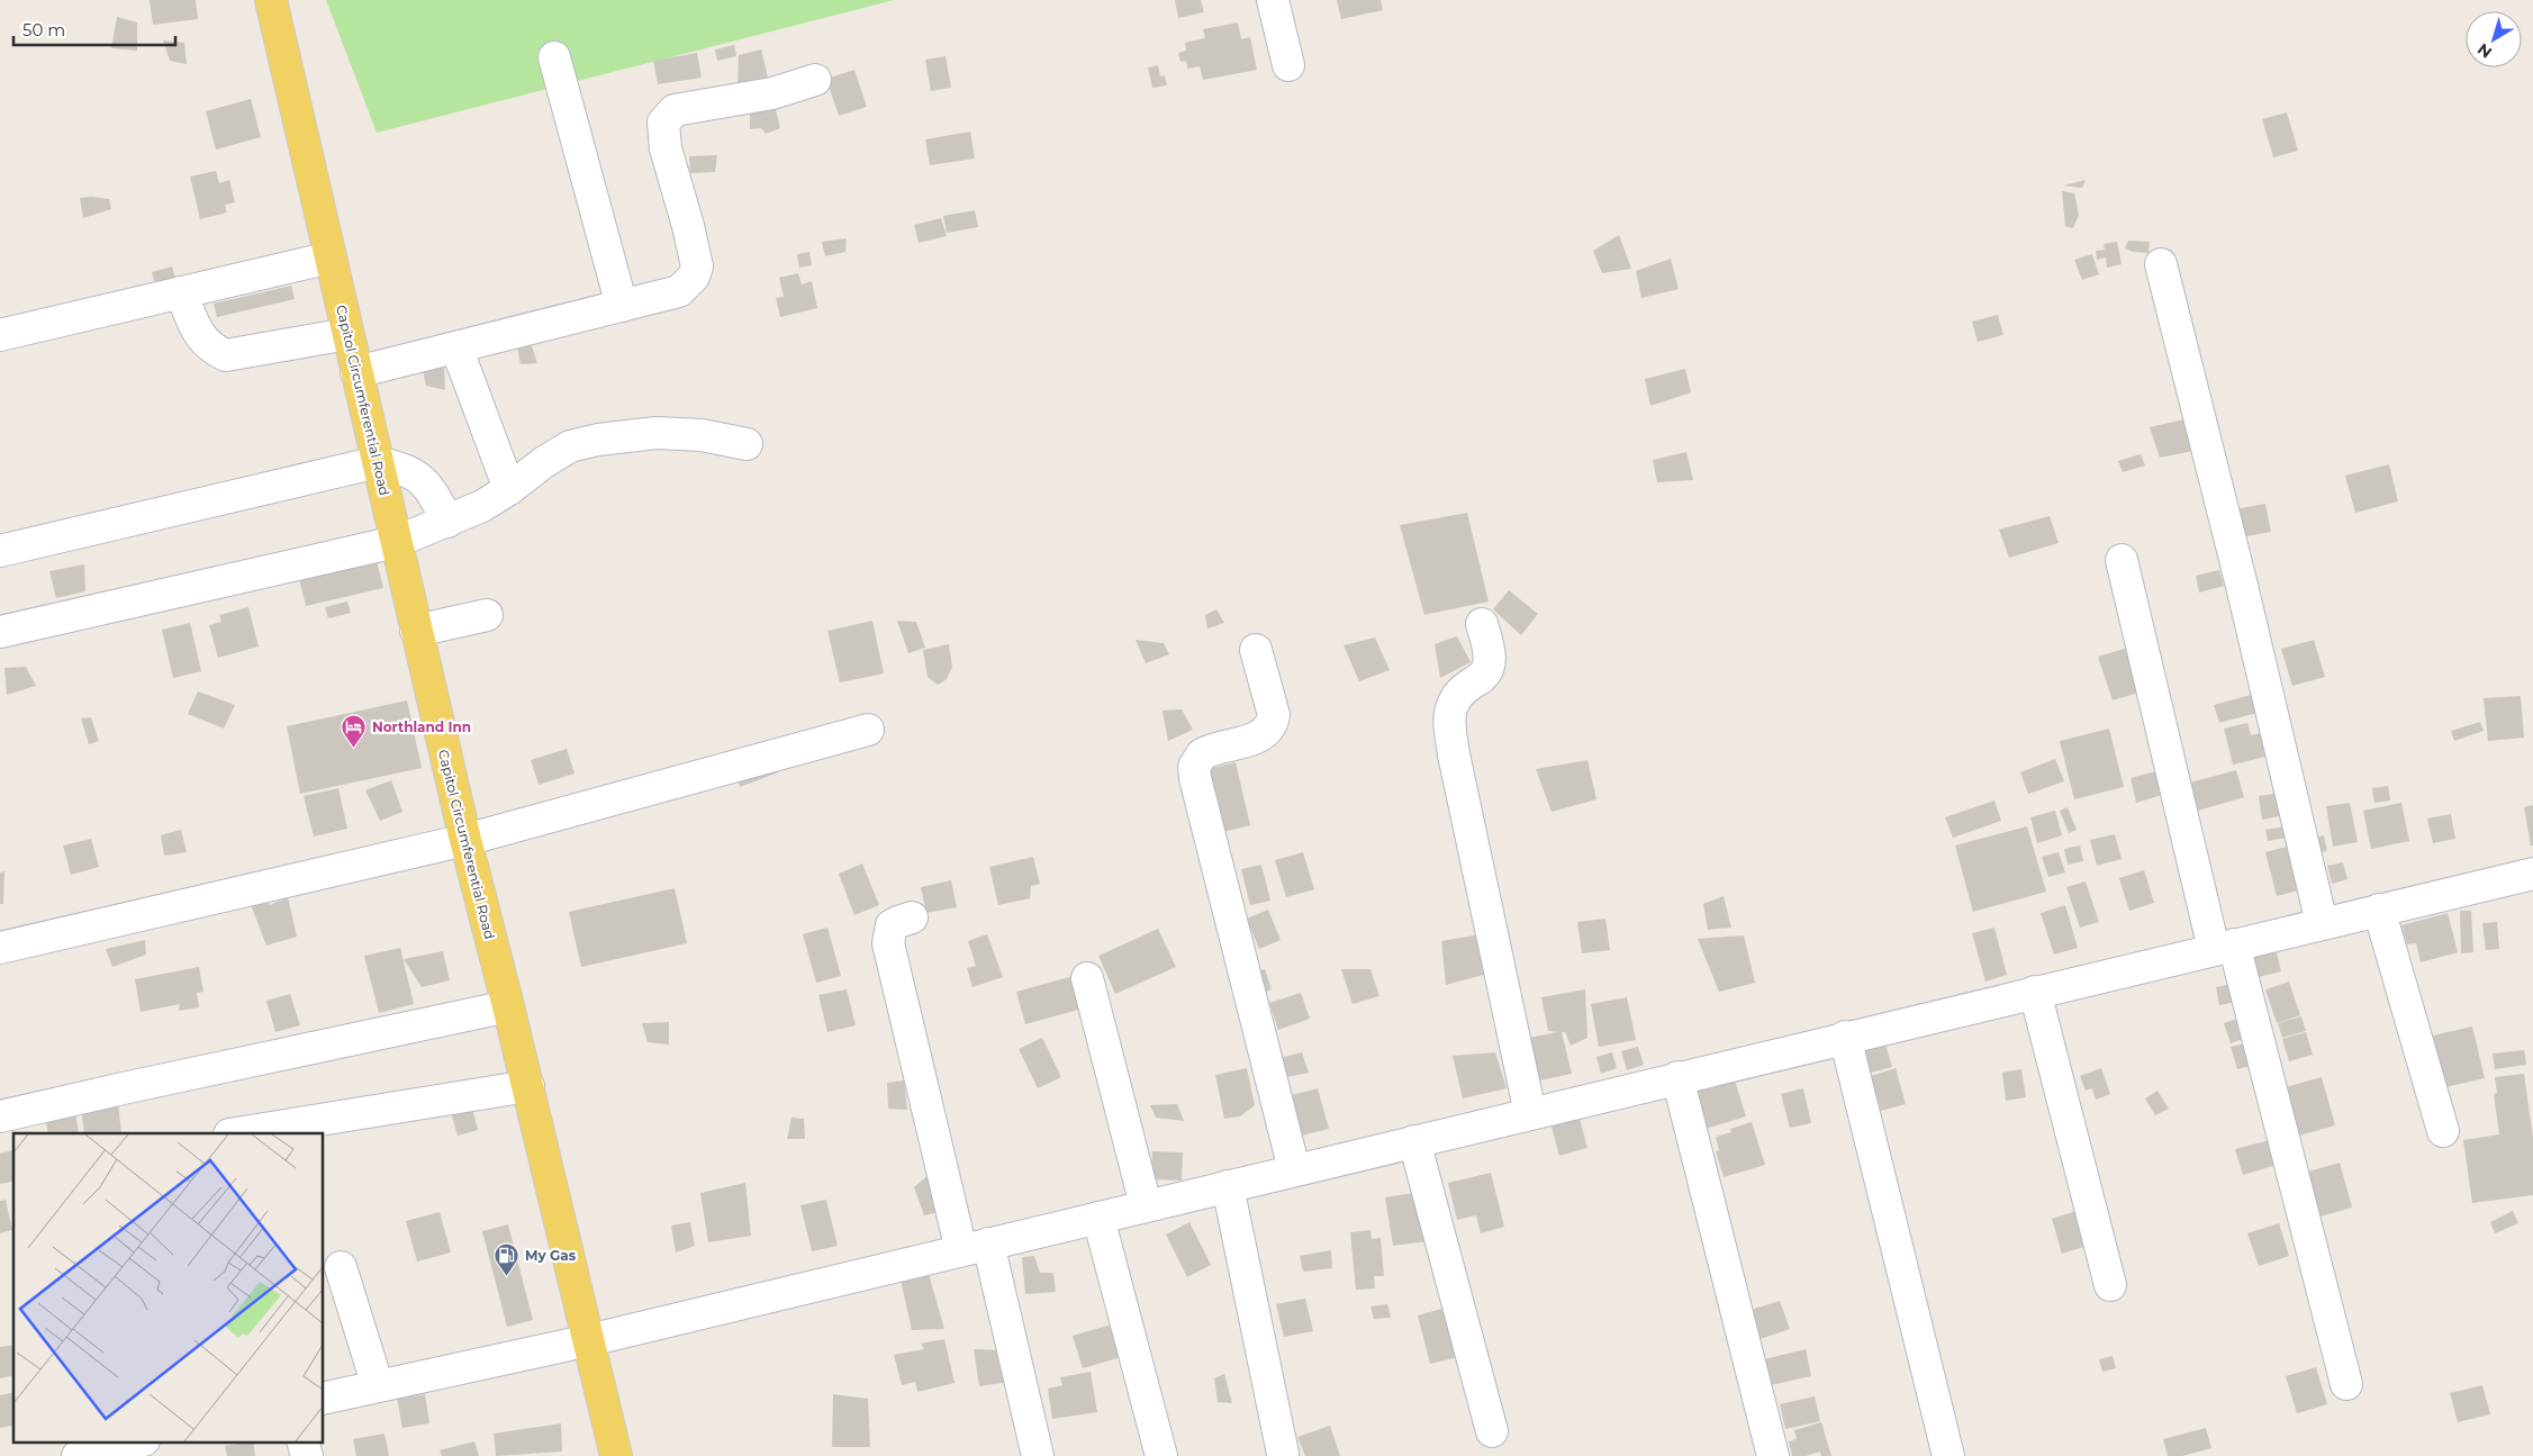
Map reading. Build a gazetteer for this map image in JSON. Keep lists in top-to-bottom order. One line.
{"streets":{"main road":["Capitol Circumferential Road"]},"places":{"hotel":["Northland Inn"],"fuel station":["My Gas"]},"scale_bar":"50 m","north":"bottom left"}
